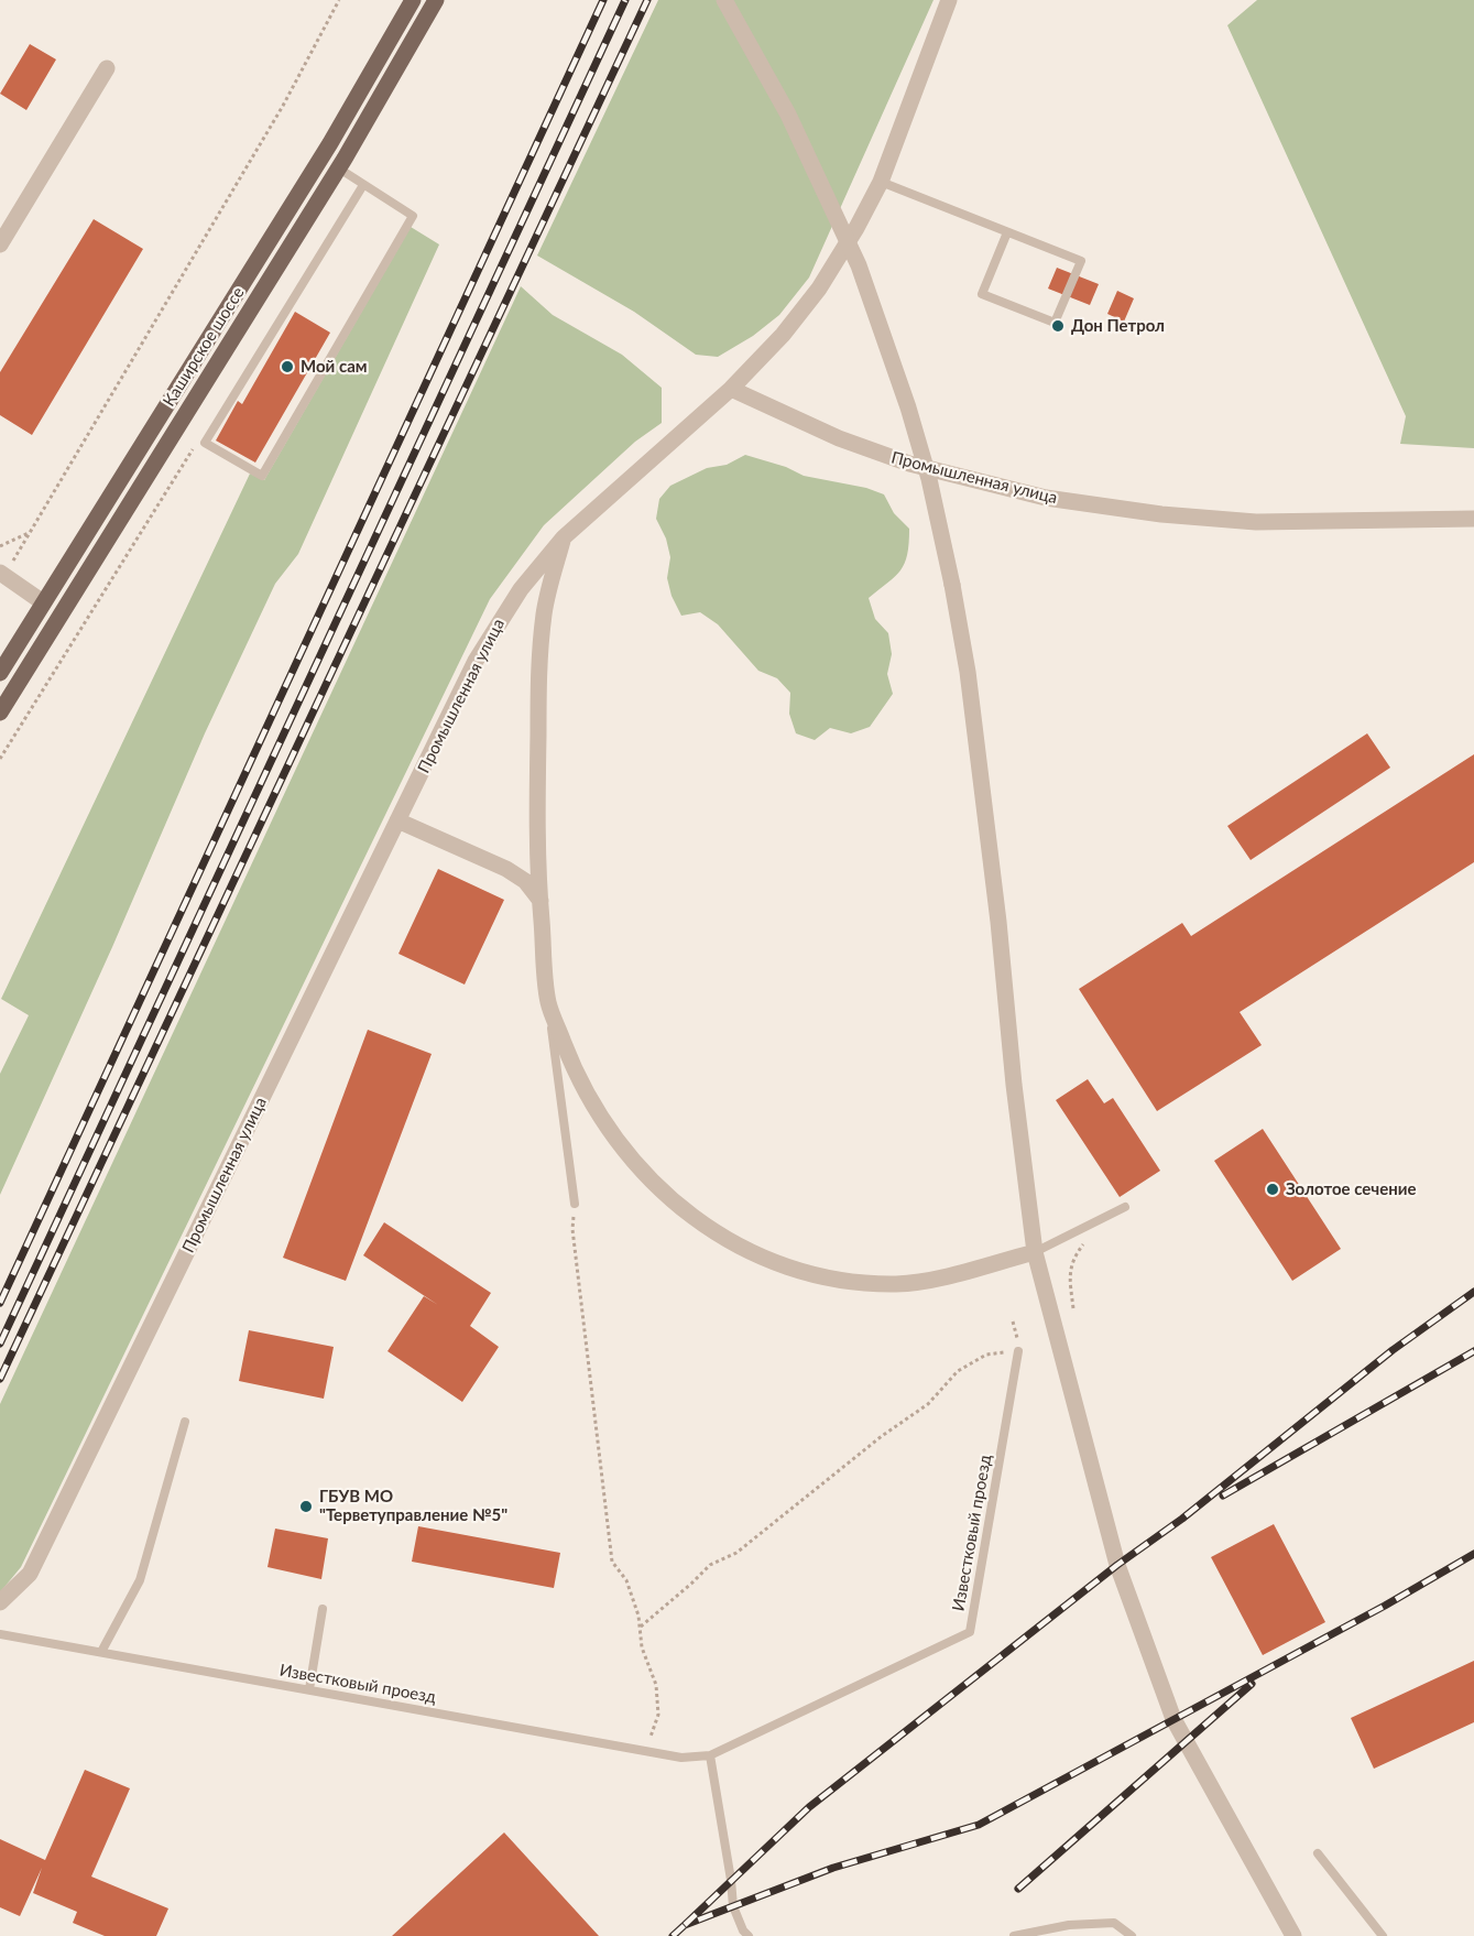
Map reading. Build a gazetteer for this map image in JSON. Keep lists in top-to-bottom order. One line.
{"streets":{"main road":["Каширское шоссе"],"street":["Промышленная улица"],"lane":["Известковый проезд"]},"places":["Дон Петрол","Мой сам","Золотое сечение","ГБУВ МО \"Терветуправление №5\""]}
